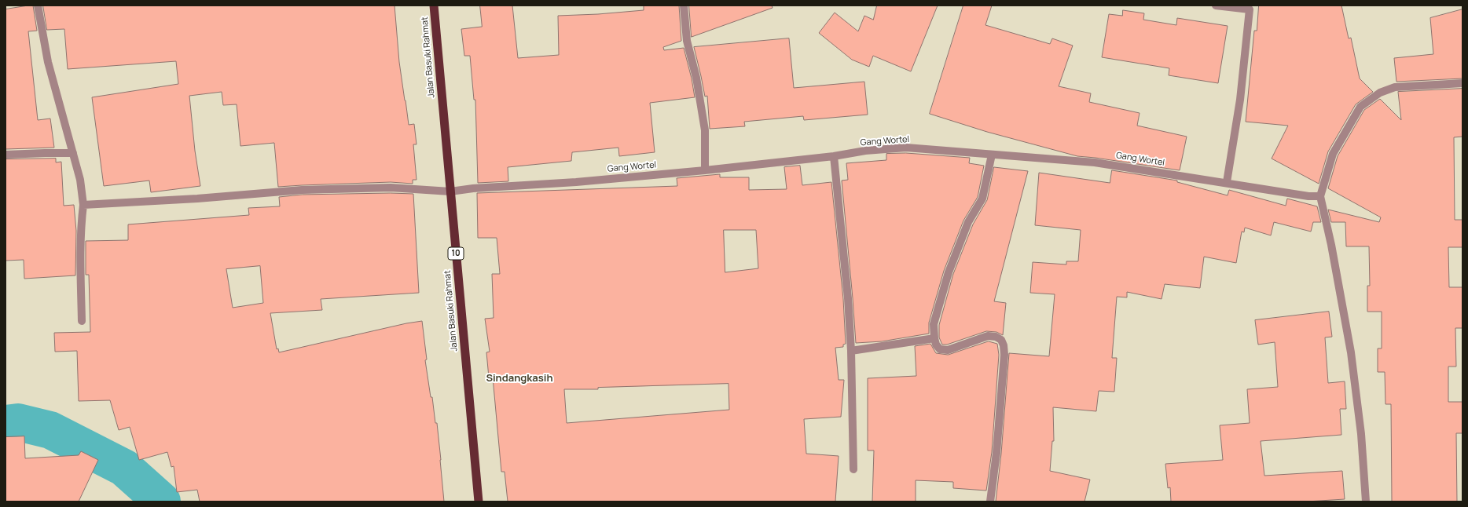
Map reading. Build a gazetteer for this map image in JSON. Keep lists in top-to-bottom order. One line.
{"streets":{"highway":["Jalan Basuki Rahmat","10"],"street":["Gang Wortel"]},"crossings":[["Jalan Basuki Rahmat","Gang Wortel"]],"districts":["Sindangkasih"]}
